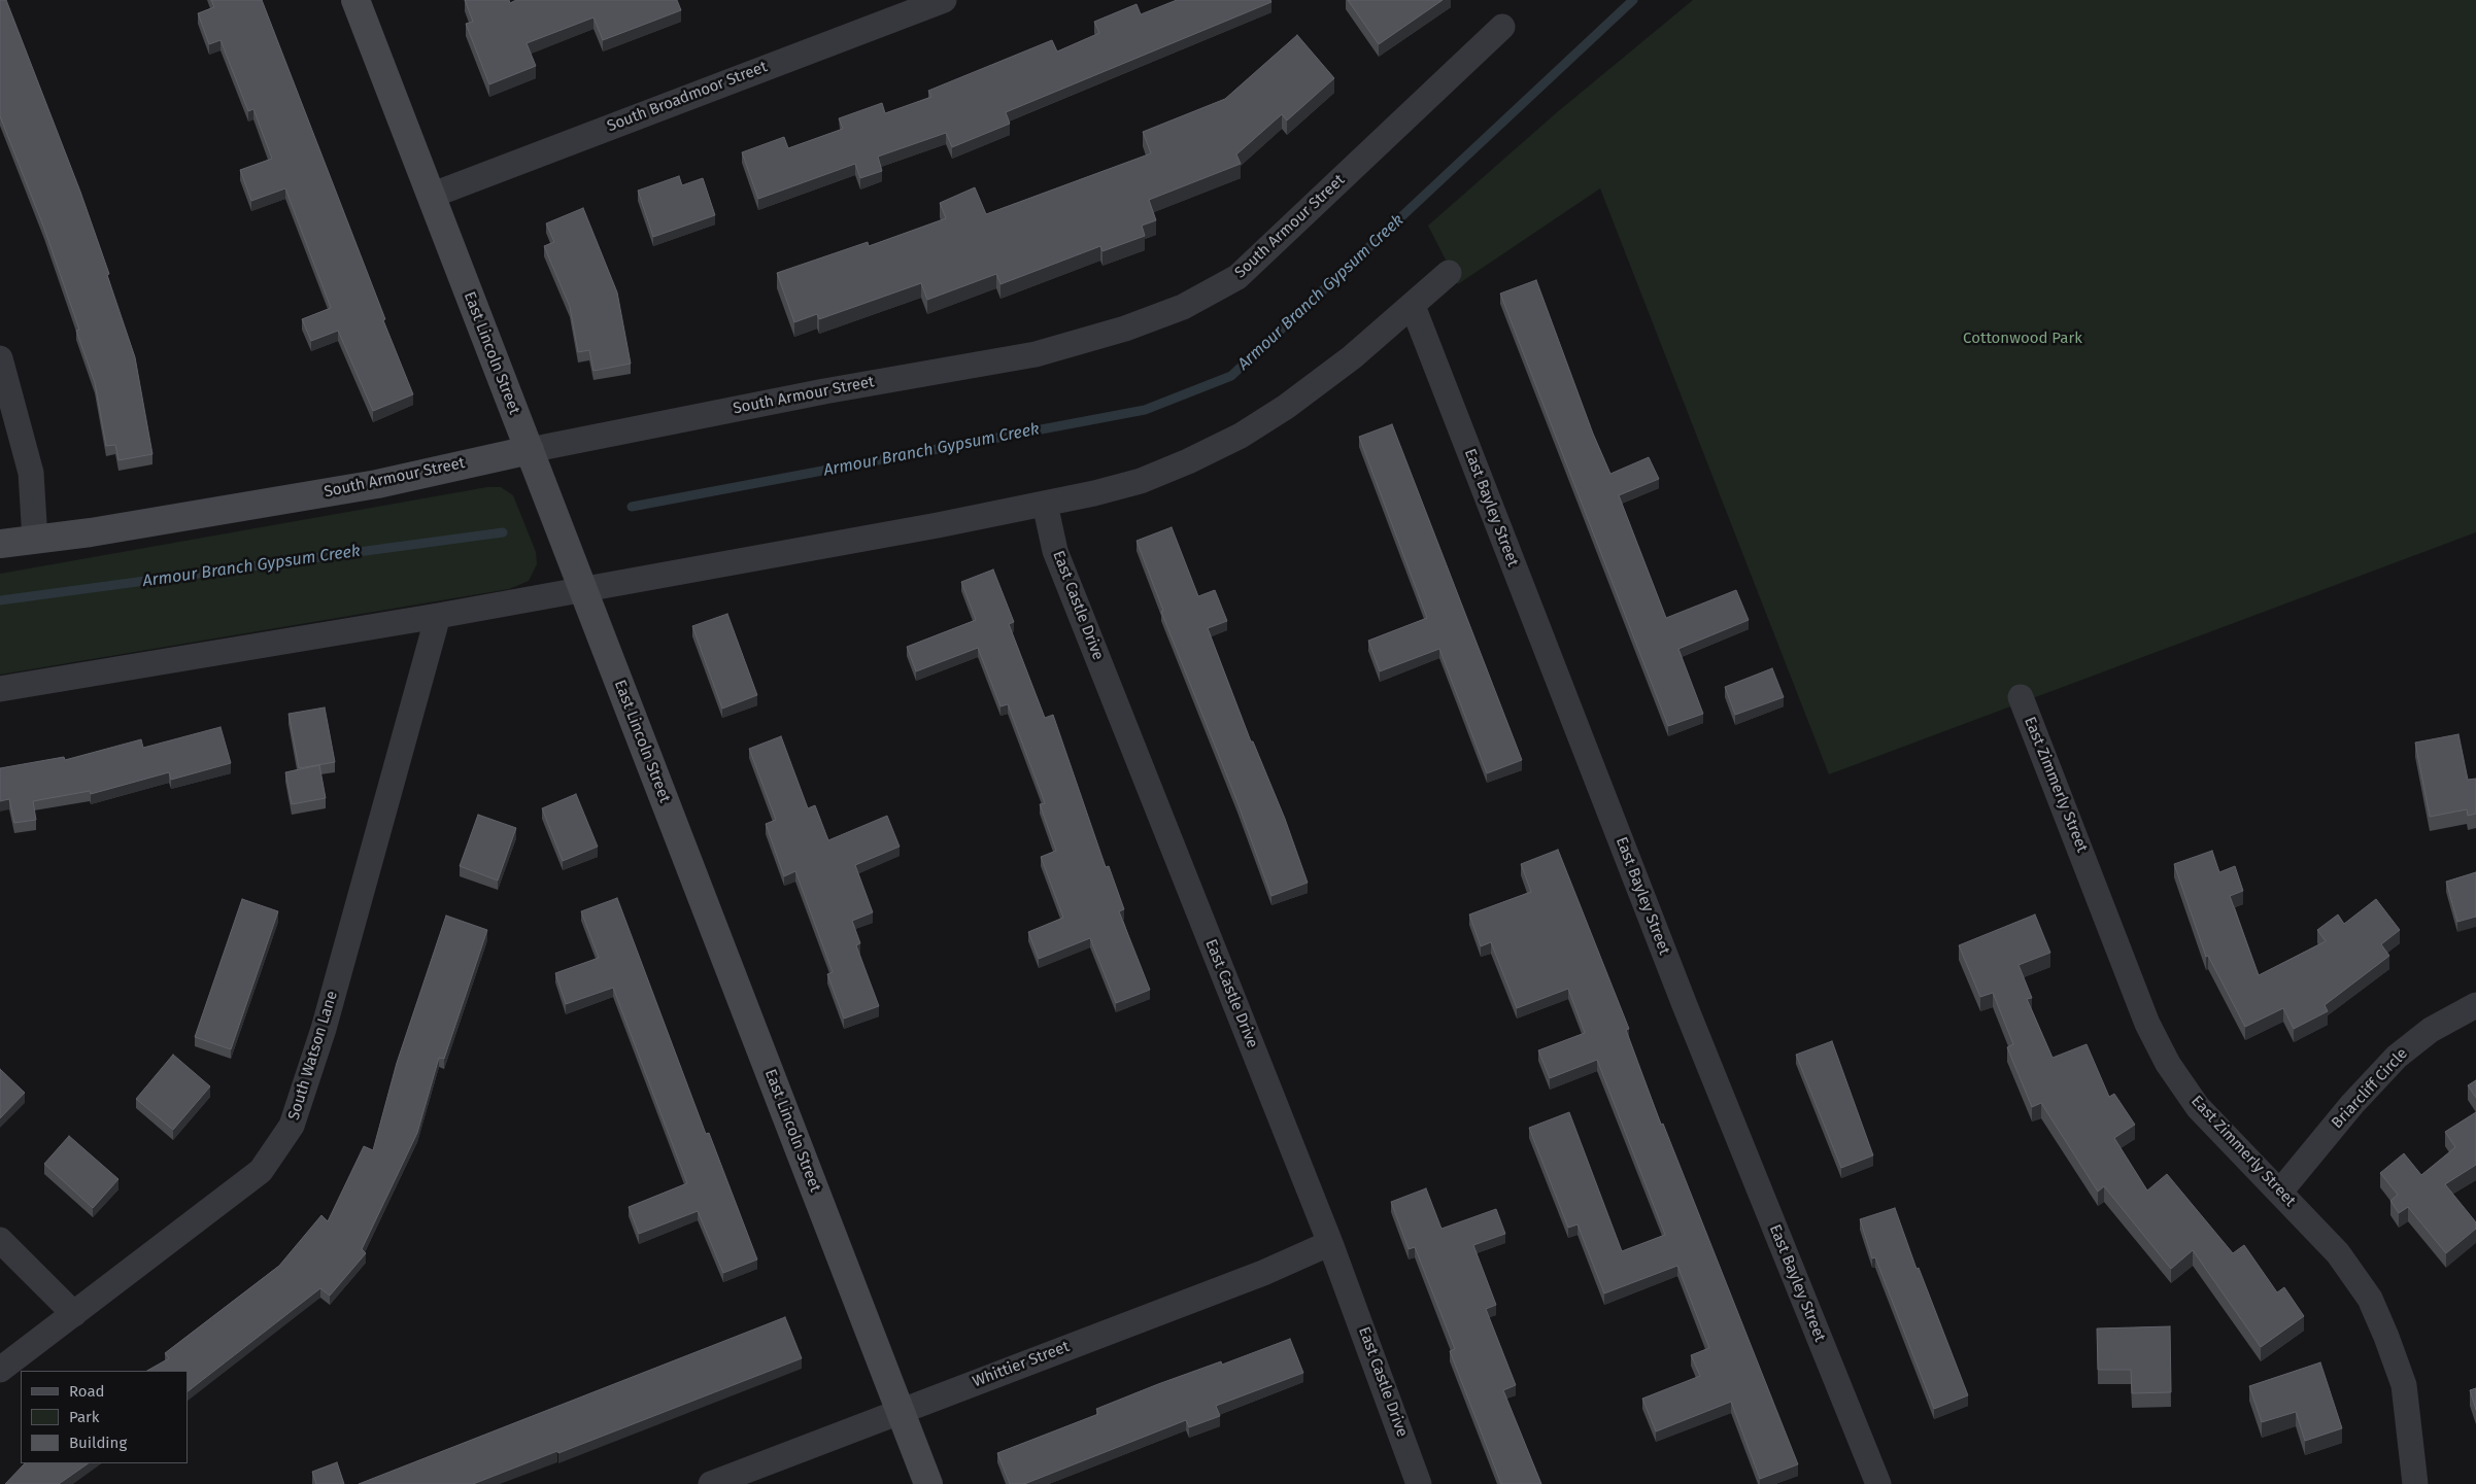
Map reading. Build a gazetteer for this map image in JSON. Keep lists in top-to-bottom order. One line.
{"streets":{"street":["South Broadmoor Street","South Armour Street","East Lincoln Street","East Bayley Street","East Castle Drive","East Zimmerly Street","South Watson Lane","Briarcliff Circle","Whittier Street"]},"crossings":[["South Broadmoor Street","East Lincoln Street"],["South Armour Street","East Lincoln Street"],["East Lincoln Street","Whittier Street"],["East Castle Drive","Whittier Street"],["East Zimmerly Street","Briarcliff Circle"]],"water":["Armour Branch Gypsum Creek"],"parks":["Cottonwood Park"],"legend":["Road","Park","Building"]}
